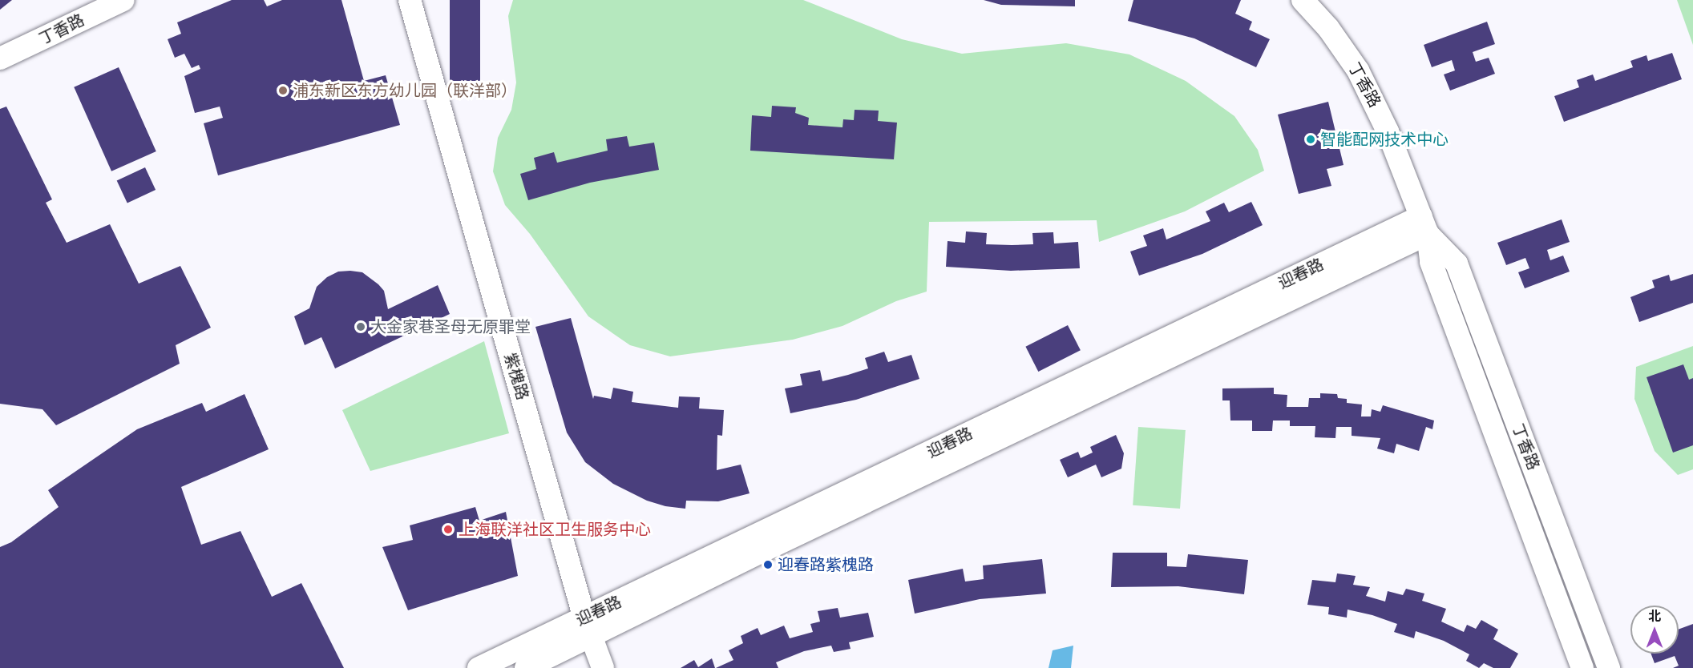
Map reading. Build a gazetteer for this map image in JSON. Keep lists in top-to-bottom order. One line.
{"streets":{"street":["丁香路","迎春路","紫槐路"]},"crossings":[["丁香路","迎春路"],["迎春路","紫槐路"]],"places":["浦东新区东方幼儿园（联洋部）","智能配网技术中心","大金家巷圣母无原罪堂","上海联洋社区卫生服务中心","迎春路紫槐路"],"north":"top"}
